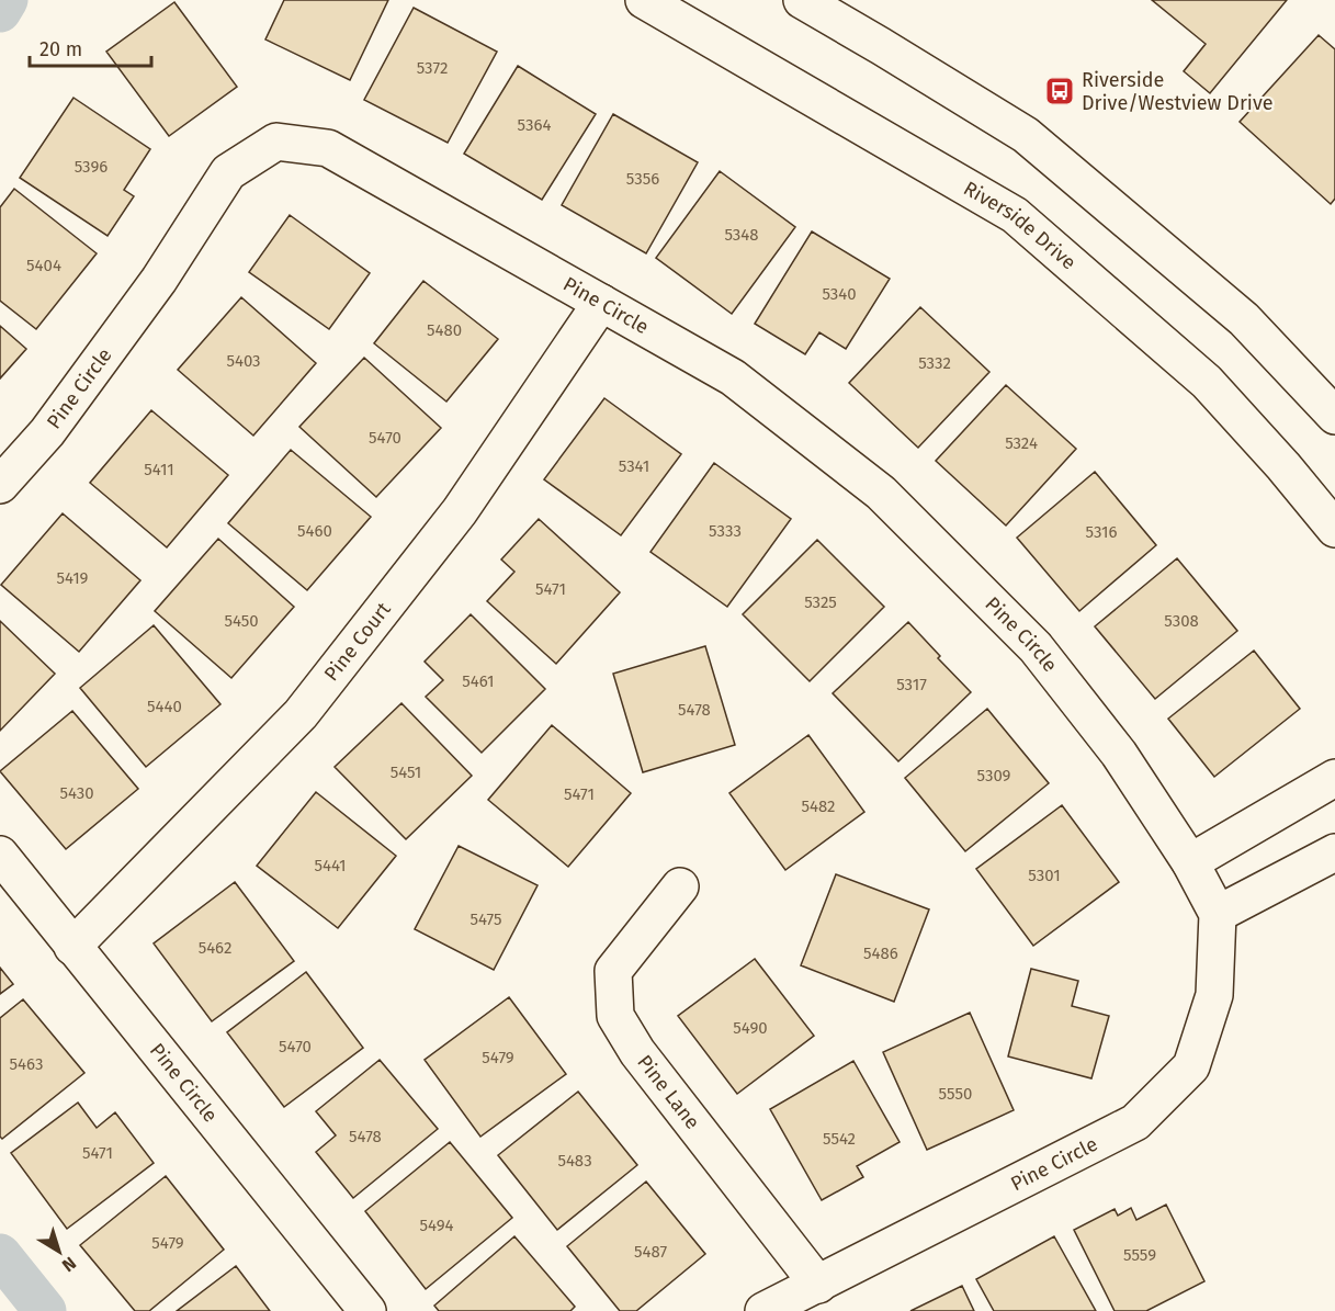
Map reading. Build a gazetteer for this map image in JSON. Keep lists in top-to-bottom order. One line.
{"streets":{"street":["Riverside Drive","Pine Circle","Pine Court","Pine Lane"]},"crossings":[["Pine Circle","Pine Court"],["Pine Circle","Pine Lane"]],"places":{"bus stop":["Riverside Drive/Westview Drive"]},"house_numbers":["5372","5364","5396","5356","5348","5404","5340","5480","5403","5332","5470","5324","5341","5411","5460","5333","5316","5419","5471","5325","5450","5308","5461","5317","5440","5478","5451","5309","5430","5471","5482","5441","5301","5475","5462","5486","5490","5470","5479","5463","5550","5478","5542","5471","5483","5494","5479","5487","5559"],"scale_bar":"20 m","north":"bottom right"}
